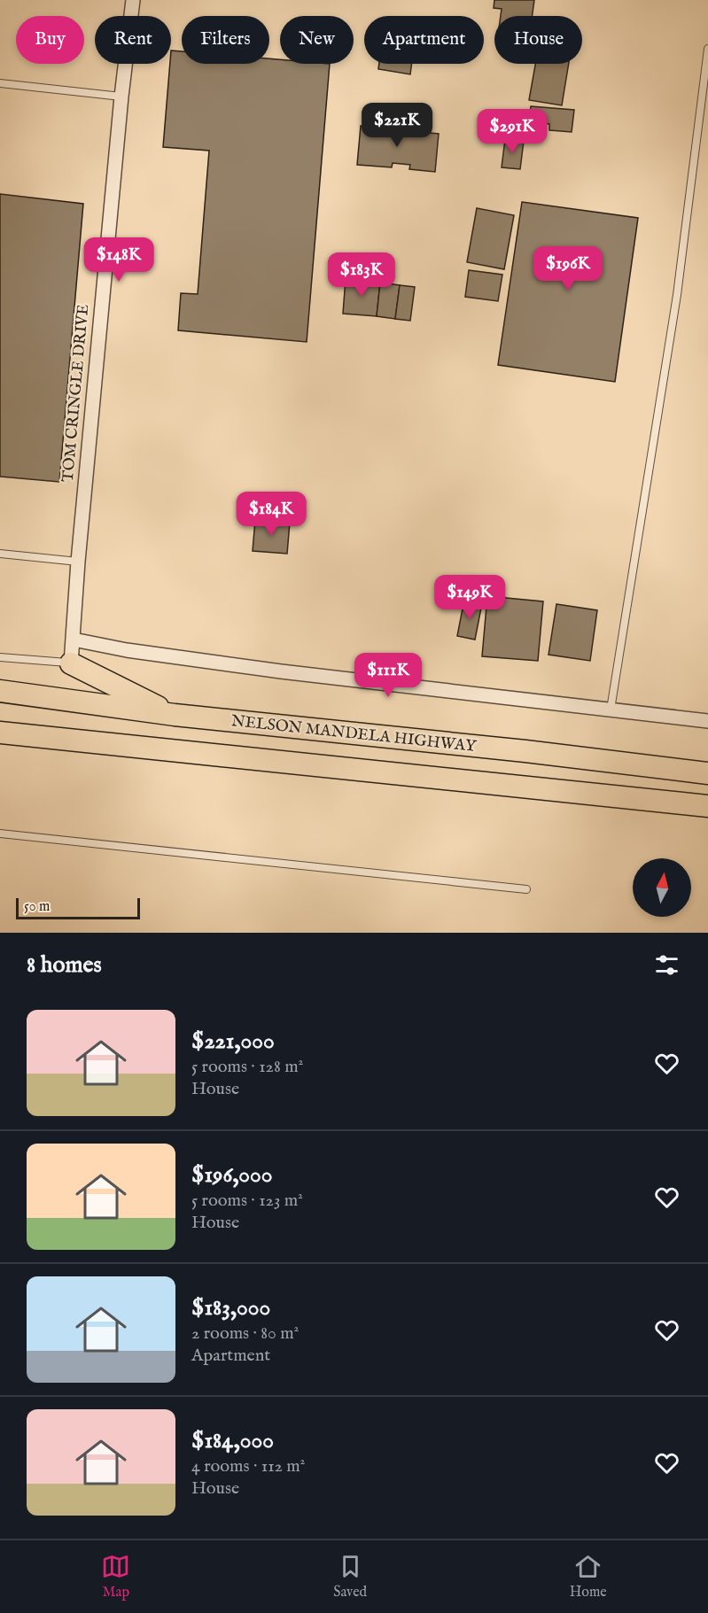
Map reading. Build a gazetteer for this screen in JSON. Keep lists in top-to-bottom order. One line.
{"streets":{"highway":["NELSON MANDELA HIGHWAY"],"street":["TOM CRINGLE DRIVE"]},"scale_bar":"50 m","north":"top","page":{"chip":["Buy","Rent","Filters","New","Apartment","House"],"price":["$221K","$291K","$148K","$196K","$183K","$184K","$149K","$111K"],"scale":"50 m","heading":"8 homes","list":[{"name":"$221,000","note":"5 rooms · 128 m² · House"},{"name":"$196,000","note":"5 rooms · 123 m² · House"},{"name":"$183,000","note":"2 rooms · 80 m² · Apartment"},{"name":"$184,000","note":"4 rooms · 112 m² · House"}],"tabs":["Map","Saved","Home"]}}
